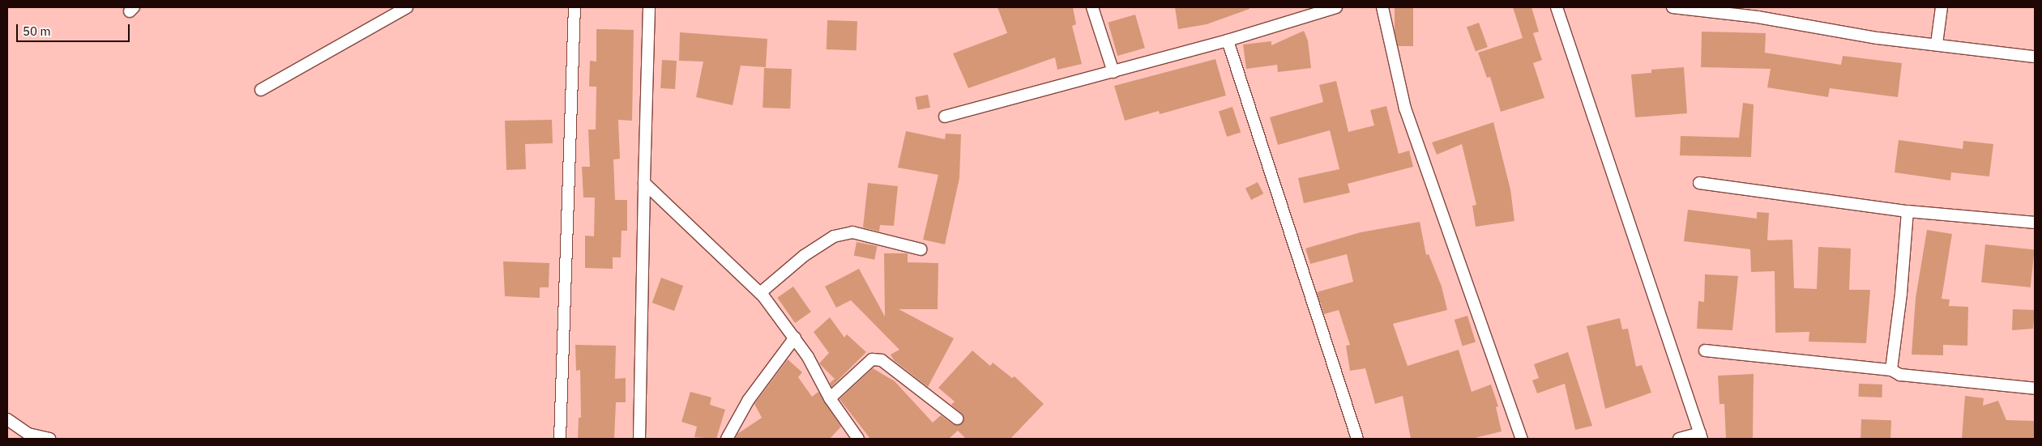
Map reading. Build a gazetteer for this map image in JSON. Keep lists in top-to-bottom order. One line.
{"scale_bar":"50 m"}
